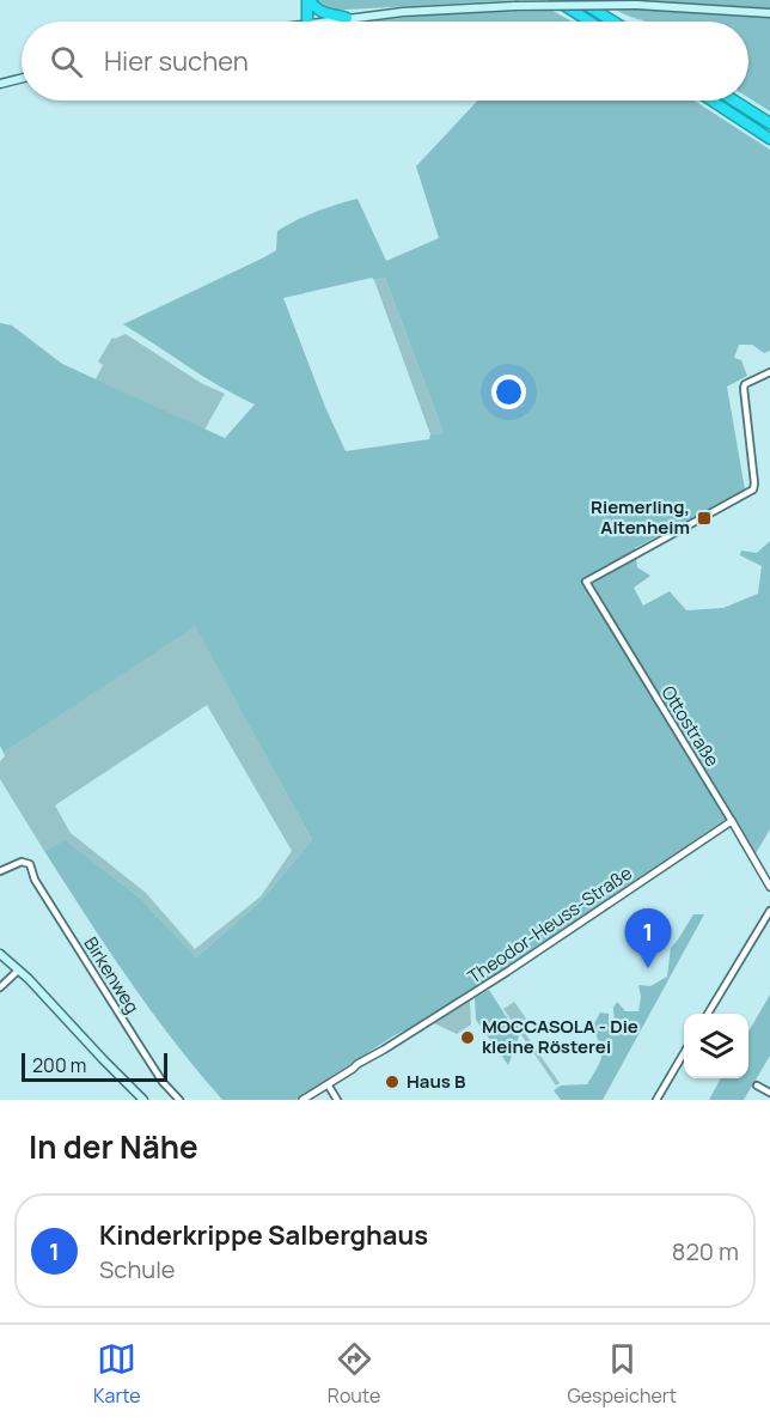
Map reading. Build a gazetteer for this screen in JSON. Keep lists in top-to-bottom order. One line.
{"streets":{"street":["Ottostraße","Theodor-Heuss-Straße","Birkenweg"]},"crossings":[["Ottostraße","Theodor-Heuss-Straße"]],"places":{"transit":["Riemerling, Altenheim"],"other":["MOCCASOLA - Die kleine Rösterei","Haus B"]},"scale_bar":"200 m","page":{"search":"Hier suchen","pins":"1","scale":"200 m","heading":"In der Nähe","list":[{"mark":"1","name":"Kinderkrippe Salberghaus","note":"Schule","value":"820 m"}],"nav":["Karte","Route","Gespeichert"]}}
